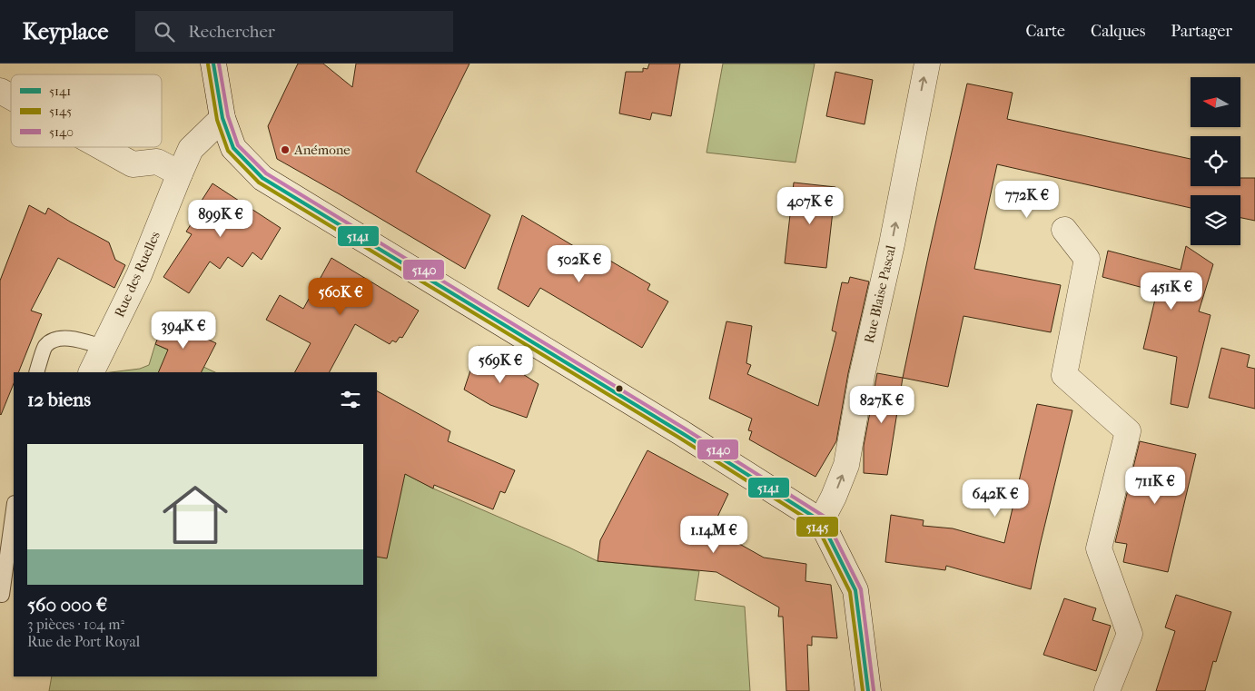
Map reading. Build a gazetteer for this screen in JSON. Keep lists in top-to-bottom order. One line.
{"streets":{"street":["Rue des Ruelles","Rue Blaise Pascal"]},"one_way":["Rue Blaise Pascal"],"places":["Anémone"],"lines":["transit line 5141","transit line 5140","transit line 5145"],"legend":["5141","5145","5140"],"north":"left","page":{"header":"Keyplace","search":"Rechercher","nav":["Carte","Calques","Partager"],"price":["772K €","407K €","899K €","502K €","451K €","560K €","394K €","569K €","827K €","711K €","642K €","1.14M €"],"heading":"12 biens","list":[{"name":"560 000 €","note":"3 pièces · 104 m² · Rue de Port Royal"}]}}
